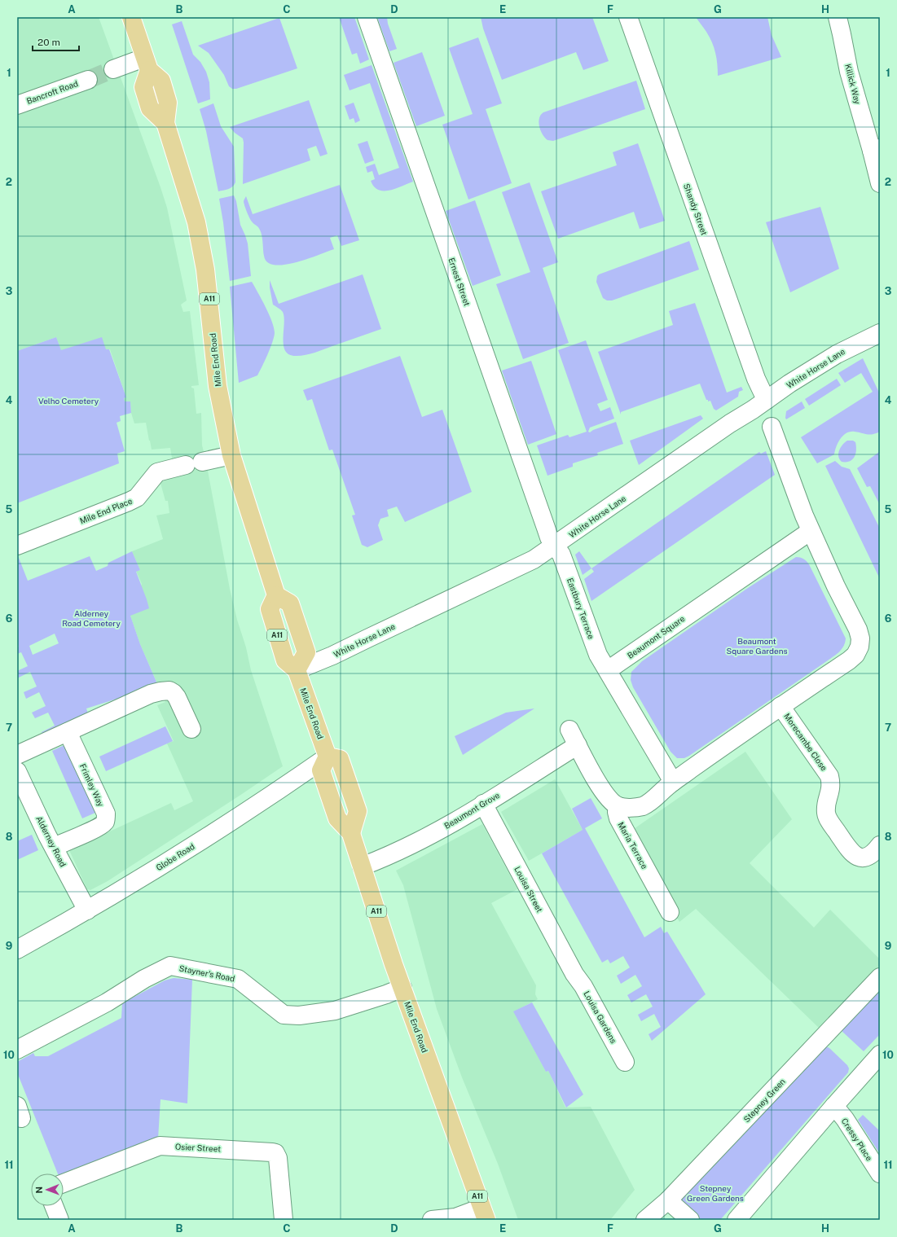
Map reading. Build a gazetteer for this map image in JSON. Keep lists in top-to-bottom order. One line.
{"streets":{"highway":["A11","Mile End Road"],"street":["Killick Way","Bancroft Road","Shandy Street","Ernest Street","White Horse Lane","Mile End Place","Eastbury Terrace","Beaumont Square","Morecambe Close","Frimley Way","Beaumont Grove","Alderney Road","Maria Terrace","Globe Road","Louisa Street","Stayner's Road","Louisa Gardens","Stepney Green","Cressy Place","Osier Street"]},"crossings":[["Shandy Street","White Horse Lane"],["Ernest Street","White Horse Lane"],["Ernest Street","Eastbury Terrace"],["Mile End Road","White Horse Lane"],["Mile End Road","Mile End Place"],["Mile End Road","Beaumont Grove"],["Mile End Road","Globe Road"],["Mile End Road","Stayner's Road"],["White Horse Lane","Eastbury Terrace"],["Eastbury Terrace","Beaumont Square"],["Frimley Way","Alderney Road"],["Beaumont Grove","Louisa Street"],["Alderney Road","Globe Road"],["Louisa Street","Louisa Gardens"]],"parks":["Velho Cemetery","Alderney Road Cemetery","Beaumont Square Gardens","Stepney Green Gardens"],"scale_bar":"20 m","north":"left","grid":{"columns":["A","B","C","D","E","F","G","H"],"rows":["1","2","3","4","5","6","7","8","9","10","11"]}}
